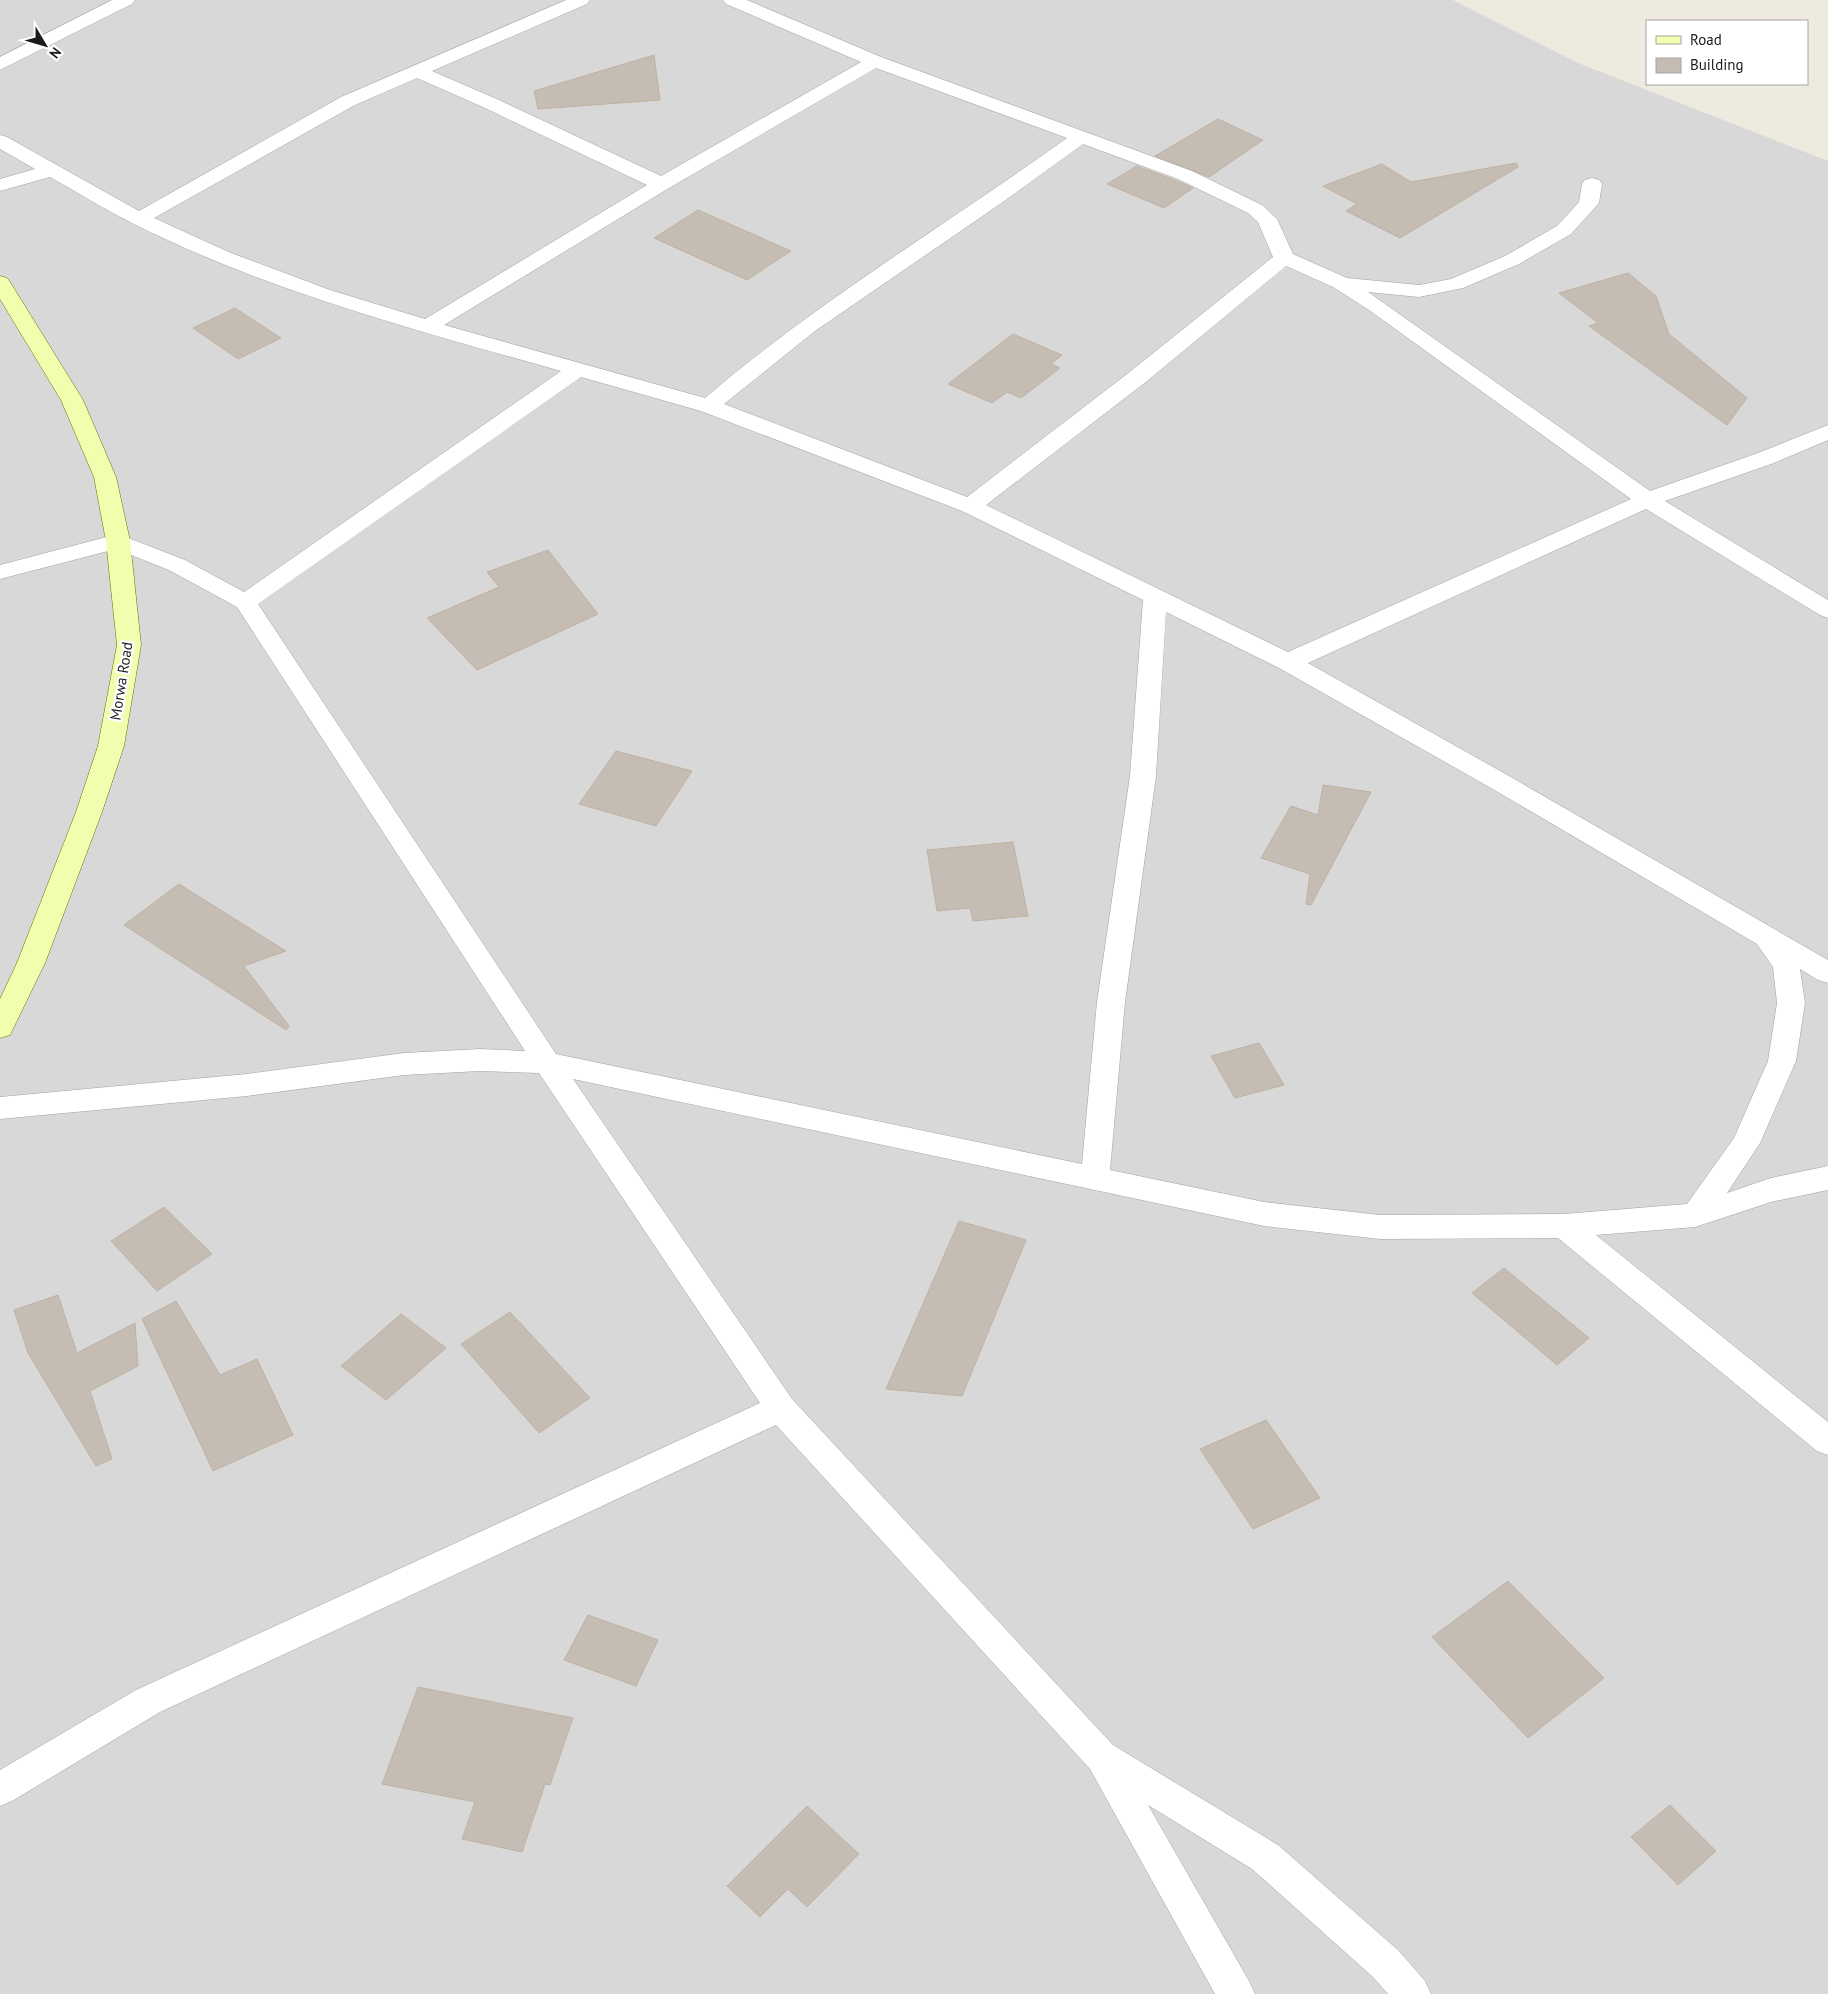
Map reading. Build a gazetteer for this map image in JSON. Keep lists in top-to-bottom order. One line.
{"streets":{"main road":["Morwa Road"]},"legend":["Road","Building"],"north":"bottom right"}
